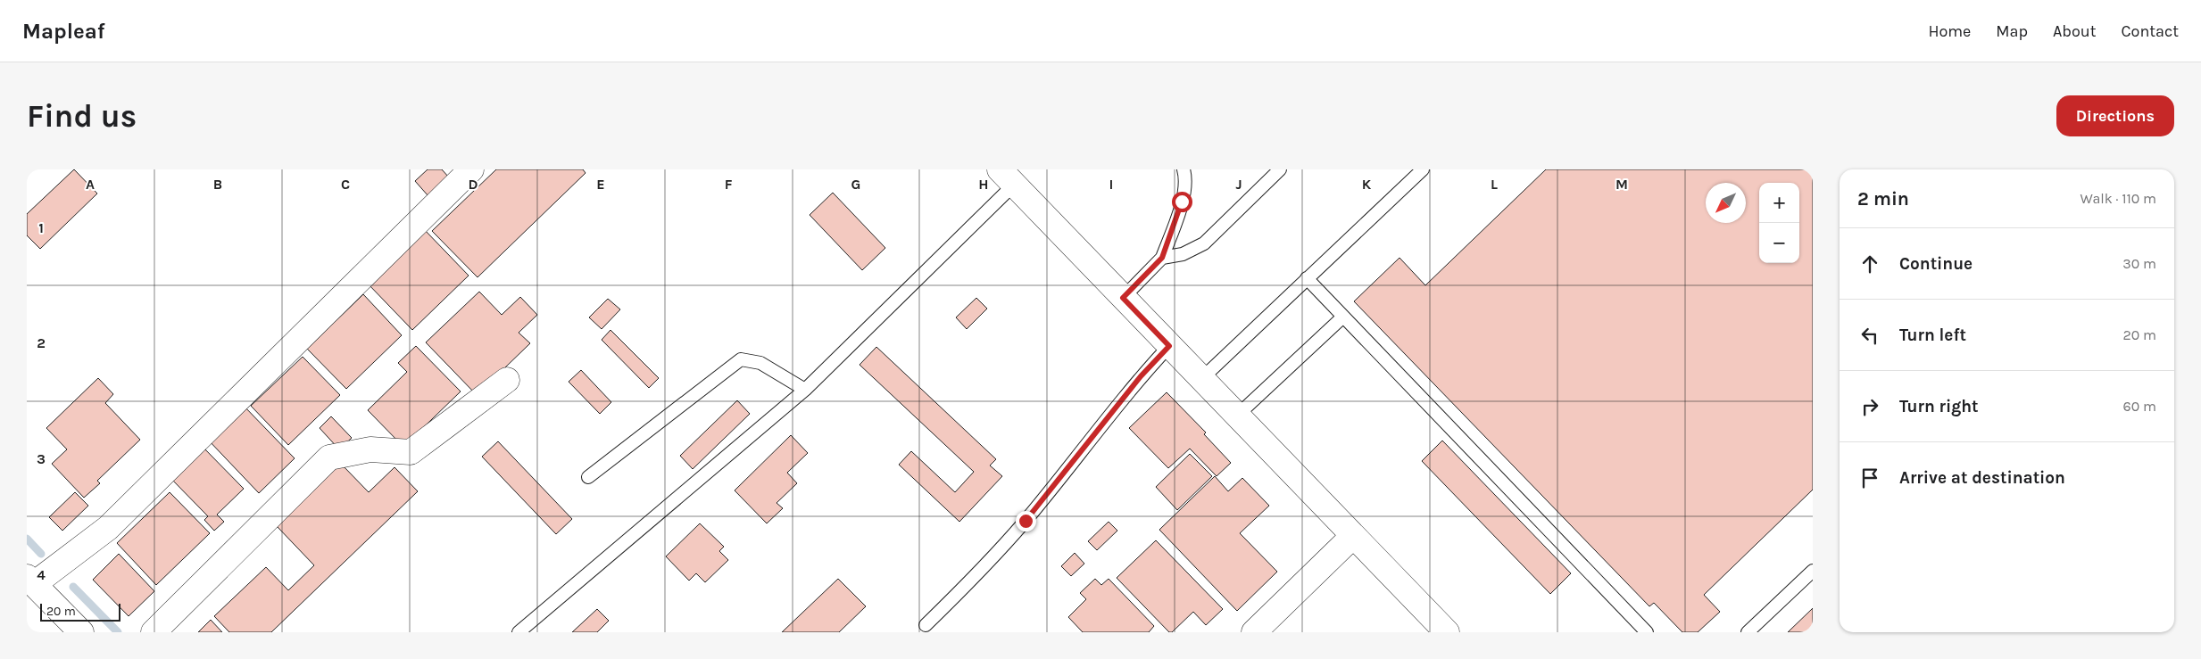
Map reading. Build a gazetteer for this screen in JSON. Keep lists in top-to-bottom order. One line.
{"scale_bar":"20 m","north":"bottom left","page":{"header":"Mapleaf","nav":["Home","Map","About","Contact"],"buttons":"Directions","title":"Find us","heading":["2 min","Walk · 110 m"],"map_buttons":["+","−"],"list":[["Continue","30 m"],["Turn left","20 m"],["Turn right","60 m"],"Arrive at destination"],"scale":"20 m"},"grid":{"columns":["A","B","C","D","E","F","G","H","I","J","K","L","M"],"rows":["1","2","3","4"]}}
